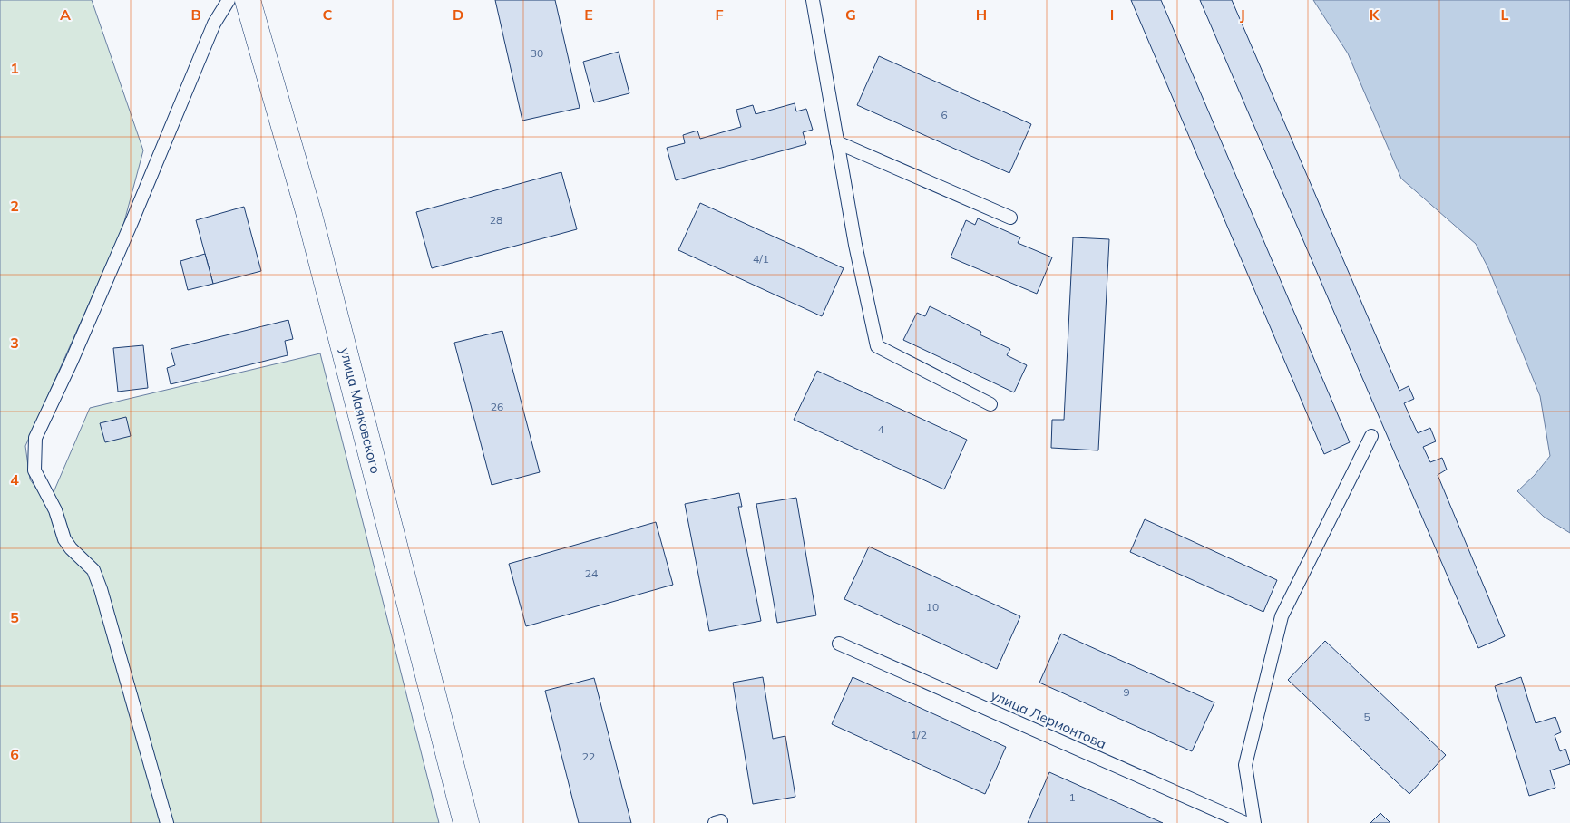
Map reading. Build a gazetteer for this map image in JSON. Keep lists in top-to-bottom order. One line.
{"streets":{"street":["улица Маяковского"],"lane":["улица Лермонтова"]},"house_numbers":["30","6","28","4/1","26","4","24","10","9","5","1/2","22","1"],"grid":{"columns":["A","B","C","D","E","F","G","H","I","J","K","L"],"rows":["1","2","3","4","5","6"]}}
